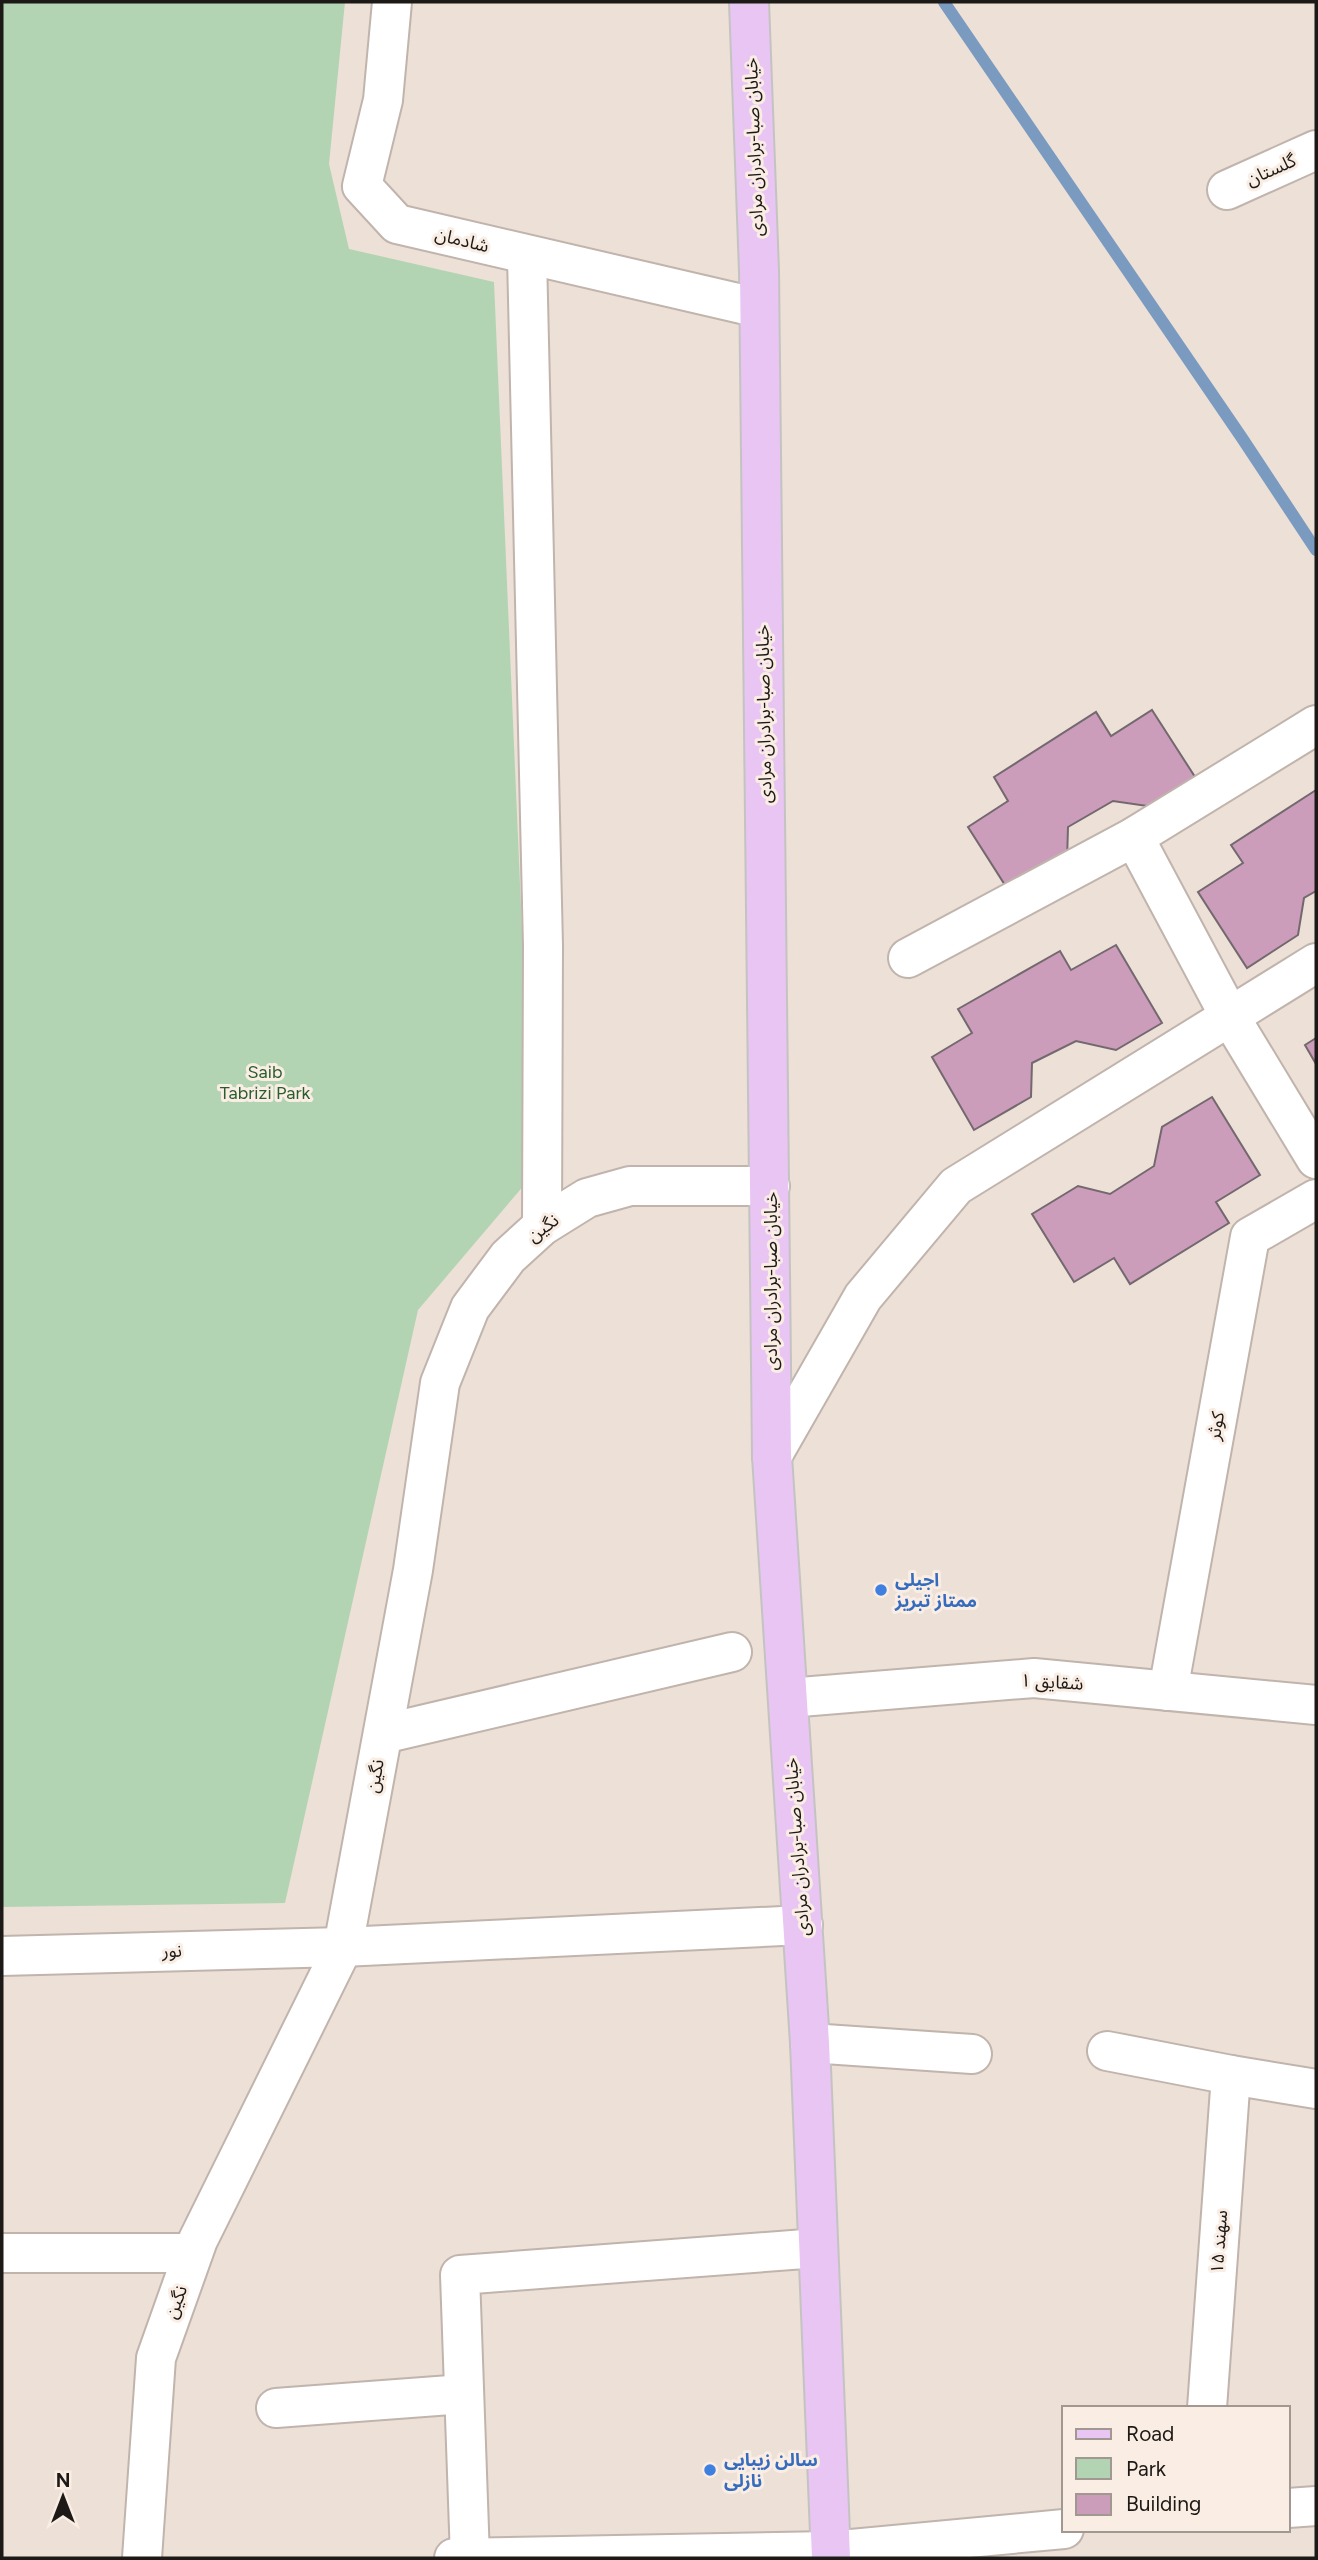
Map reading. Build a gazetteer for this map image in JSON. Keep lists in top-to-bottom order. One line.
{"streets":{"main road":["خیابان صبا-برادران مرادی"],"street":["گلستان","شادمان","نگین","کوثر","شقایق ۱","نور","سهند ۱۵"]},"crossings":[["خیابان صبا-برادران مرادی","شادمان"],["خیابان صبا-برادران مرادی","نگین"],["خیابان صبا-برادران مرادی","شقایق ۱"],["خیابان صبا-برادران مرادی","نور"],["نگین","نور"],["کوثر","شقایق ۱"]],"parks":["Saib Tabrizi Park"],"places":["اجیلی ممتاز تبریز","سالن زیبایی نازلی"],"legend":["Road","Park","Building"],"north":"top"}
